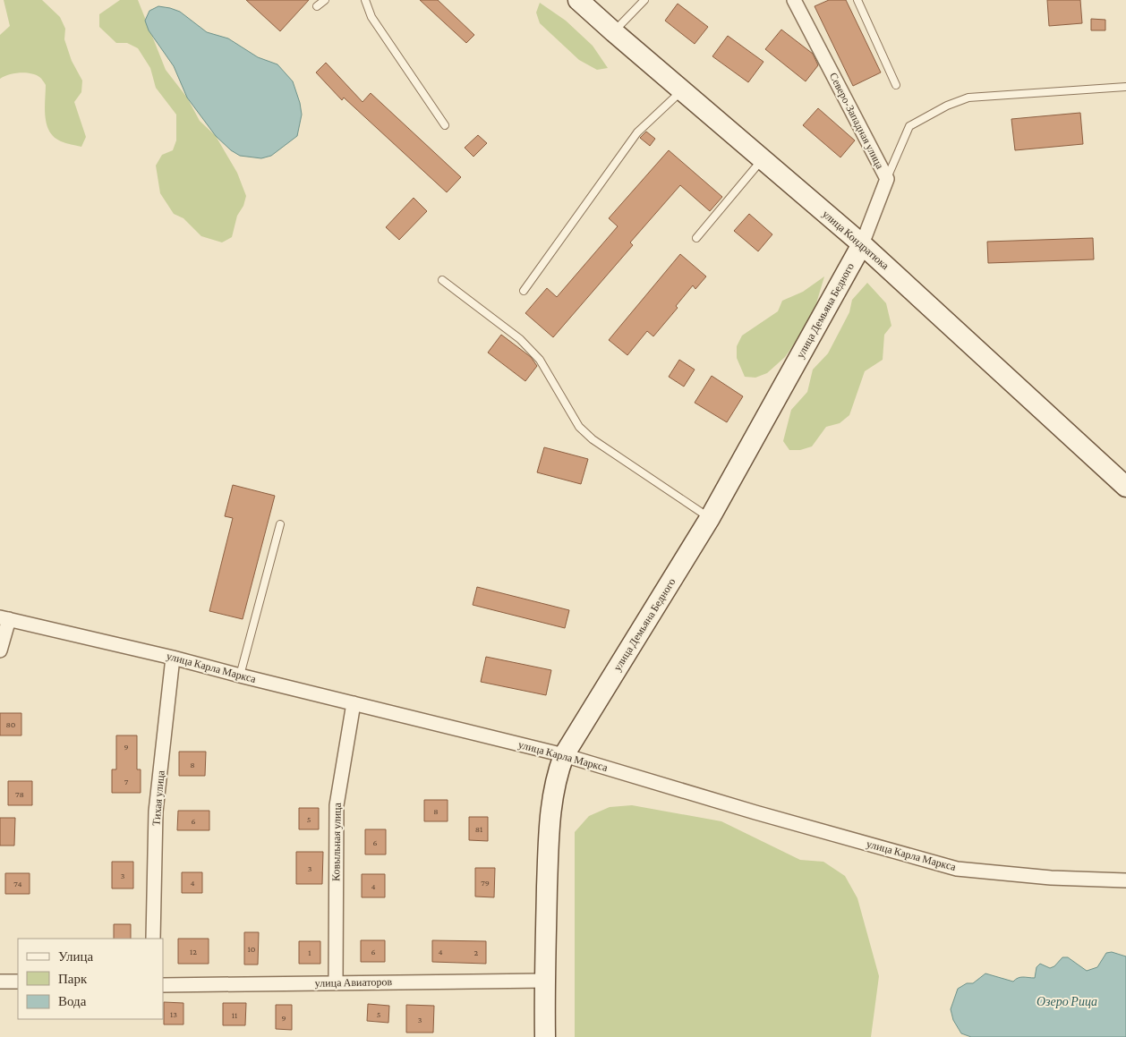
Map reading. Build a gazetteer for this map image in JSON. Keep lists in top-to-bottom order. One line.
{"streets":{"street":["Северо-Западная улица","улица Кондратюка","улица Демьяна Бедного","улица Карла Маркса","Тихая улица","Ковыльная улица","улица Авиаторов"]},"crossings":[["Северо-Западная улица","улица Кондратюка"],["Северо-Западная улица","улица Демьяна Бедного"],["улица Кондратюка","улица Демьяна Бедного"],["улица Демьяна Бедного","улица Карла Маркса"],["улица Демьяна Бедного","улица Авиаторов"],["улица Карла Маркса","Тихая улица"],["улица Карла Маркса","Ковыльная улица"],["Ковыльная улица","улица Авиаторов"]],"water":["Озеро Рица"],"house_numbers":["80","9","8","7","78","8","5","6","81","6","3","3","4","79","74","4","10","12","6","4","1","2","13","5","11","9","3"],"legend":["Улица","Парк","Вода"]}
